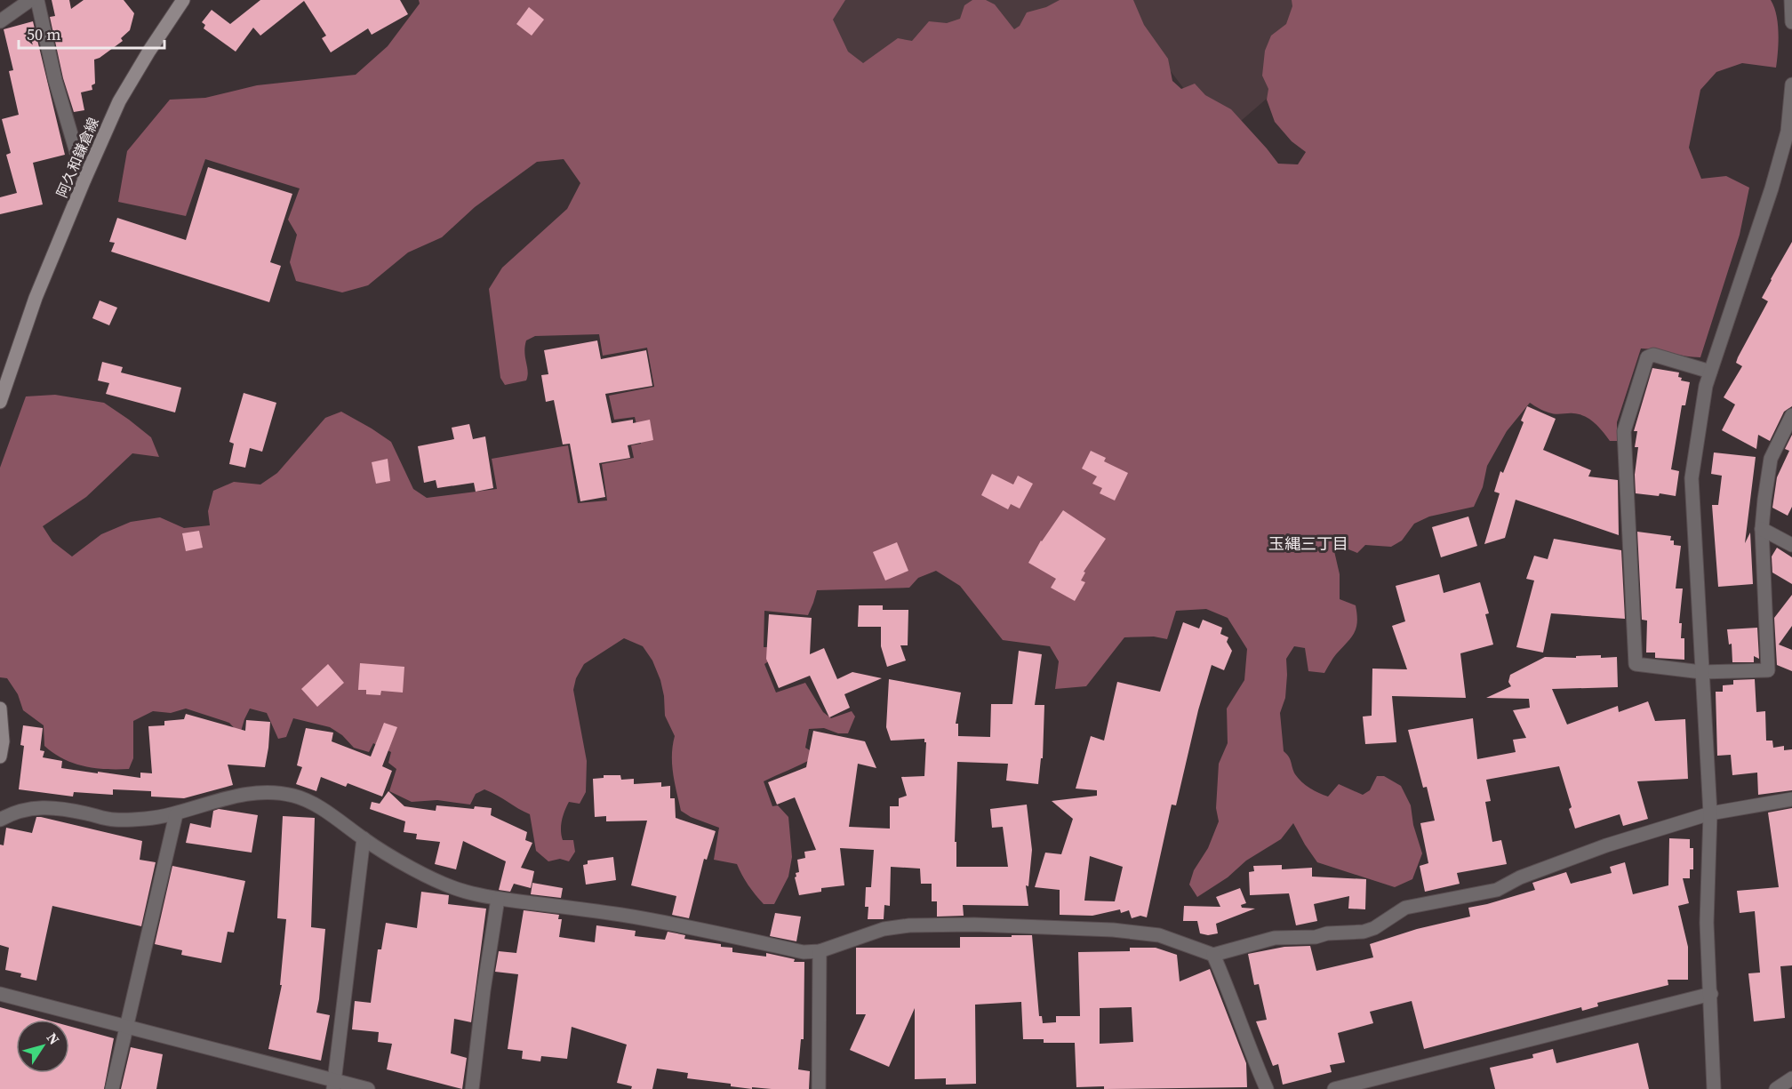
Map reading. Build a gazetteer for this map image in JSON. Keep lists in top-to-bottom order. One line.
{"streets":{"main road":["阿久和鎌倉線"]},"districts":["玉縄三丁目"],"scale_bar":"50 m","north":"top right"}
